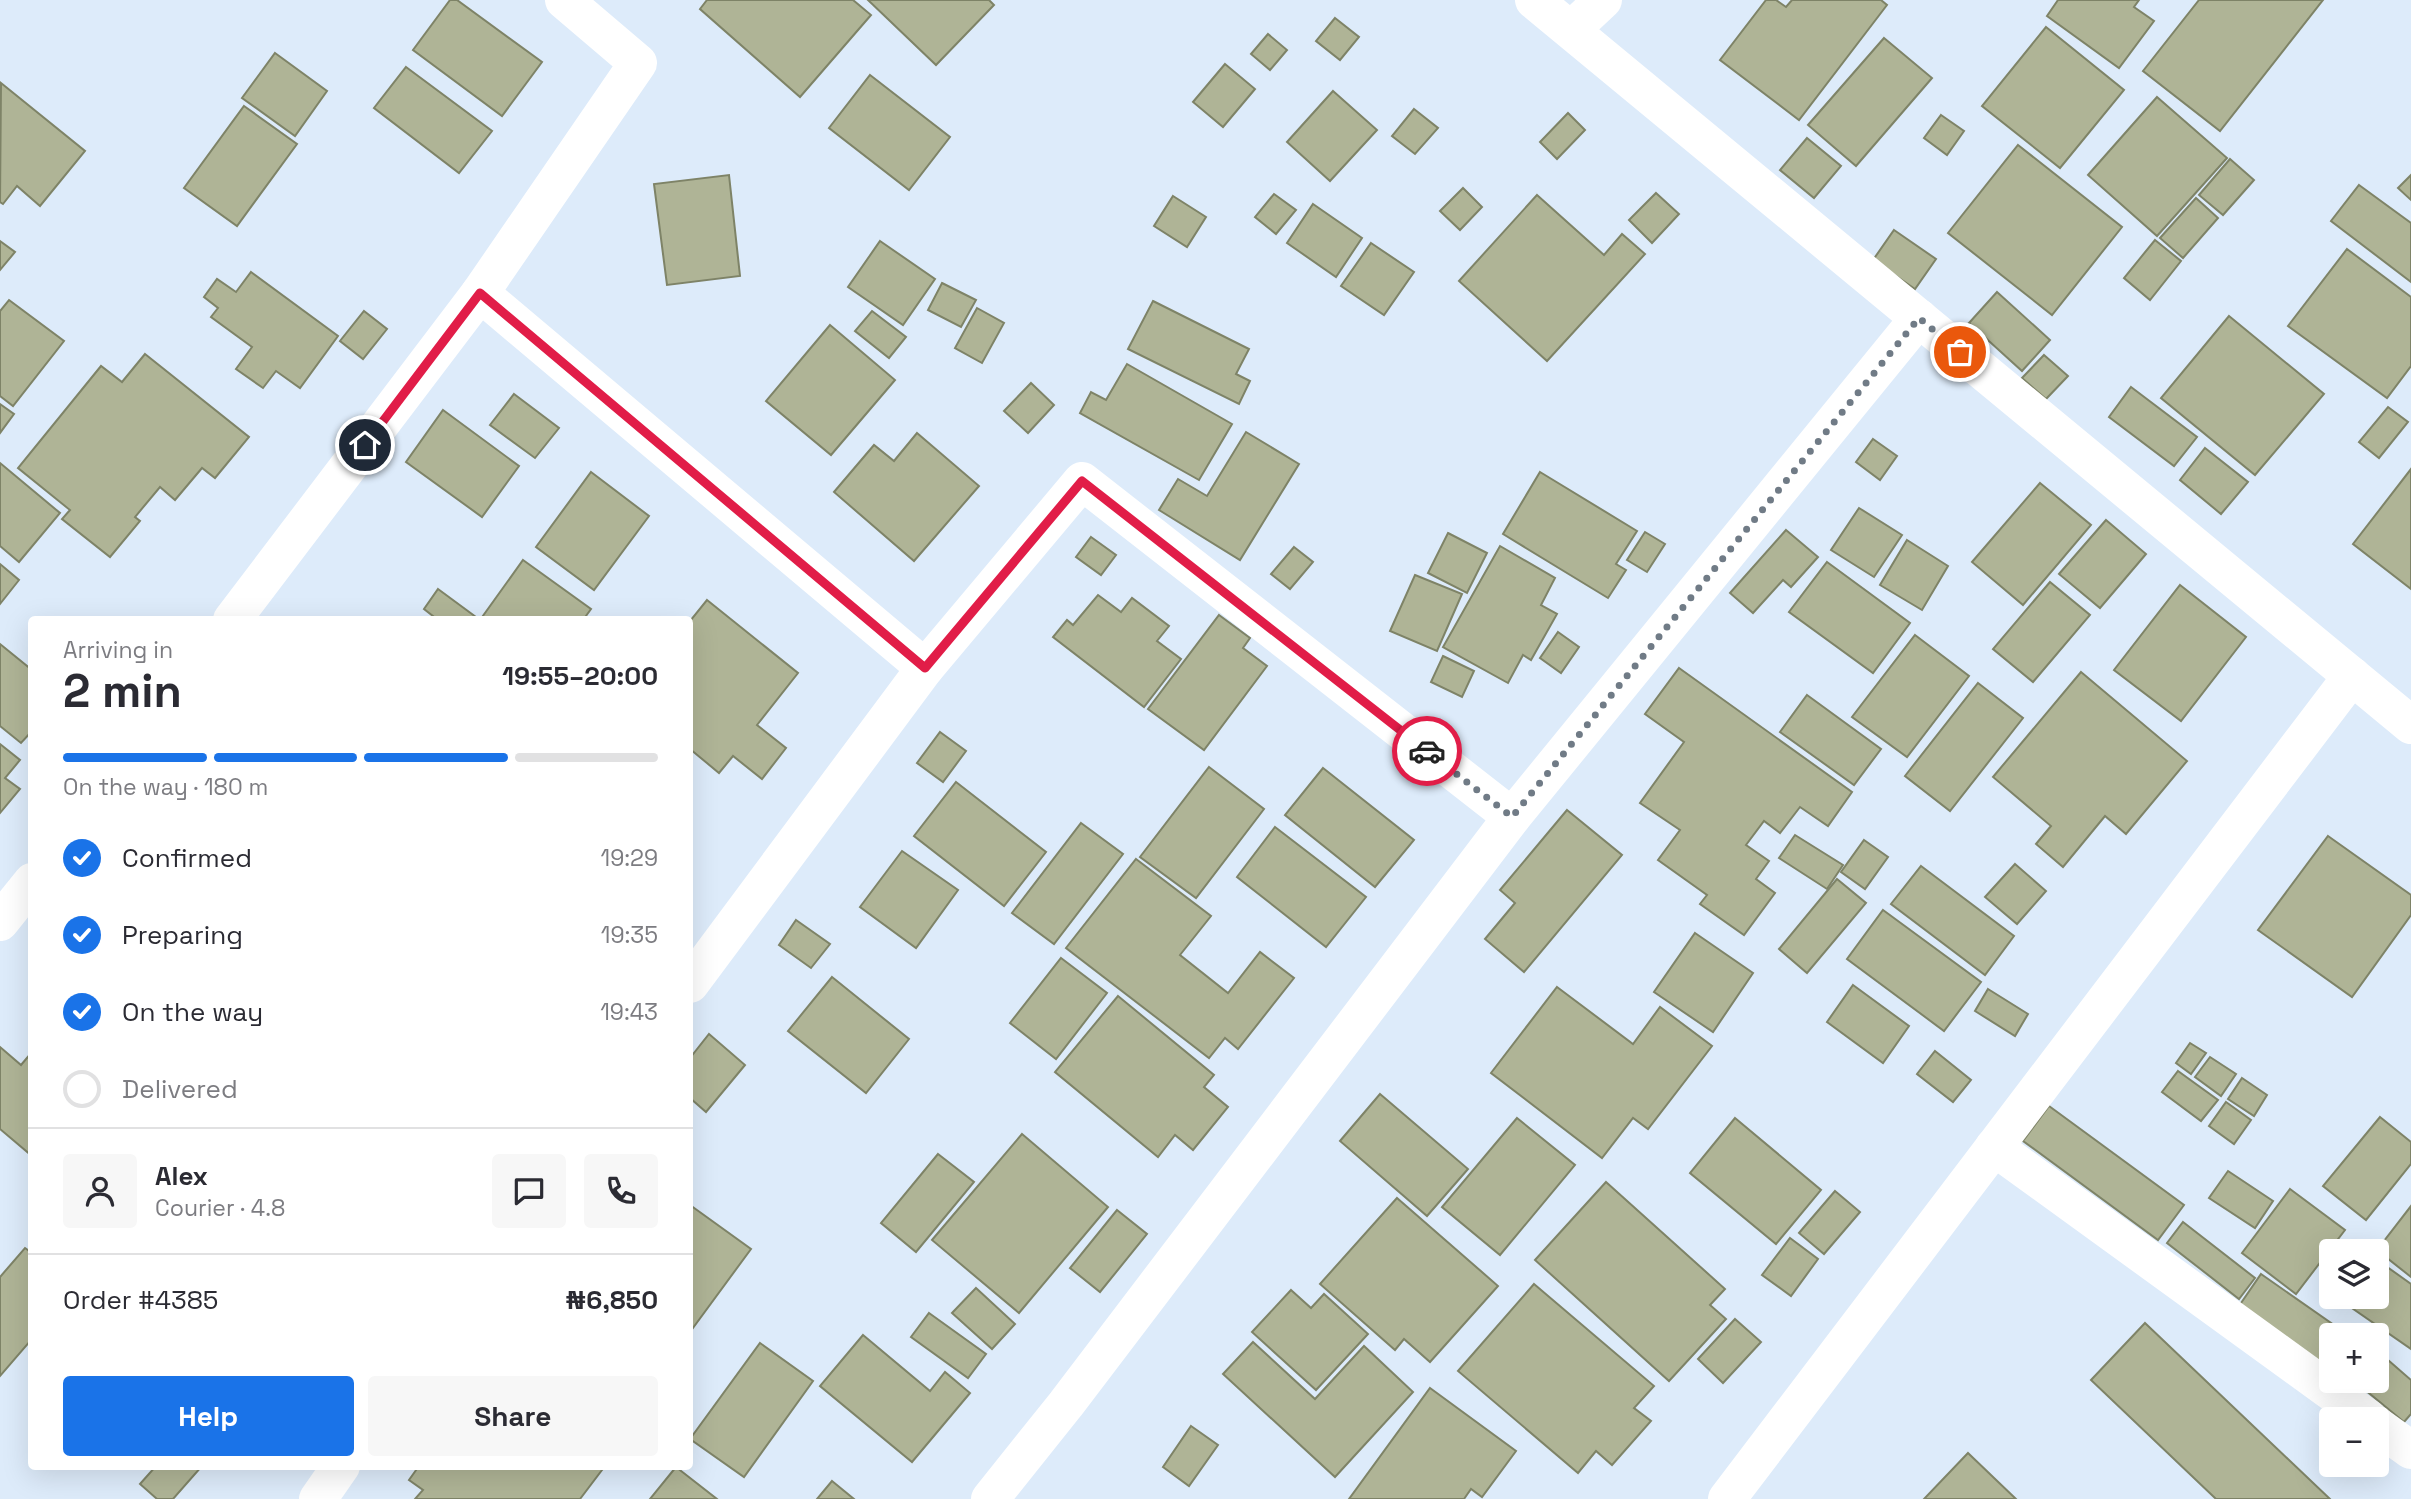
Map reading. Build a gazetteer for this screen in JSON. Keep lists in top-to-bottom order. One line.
{"page":{"heading":["2 min","Arriving in","19:55–20:00"],"panel":["Alex","Courier · 4.8","Order #4385","₦6,850"],"bar":"On the way · 180 m","list":[["Confirmed","19:29"],["Preparing","19:35"],["On the way","19:43"],"Delivered"],"map_buttons":["+","−"],"buttons":["Help","Share"]}}
